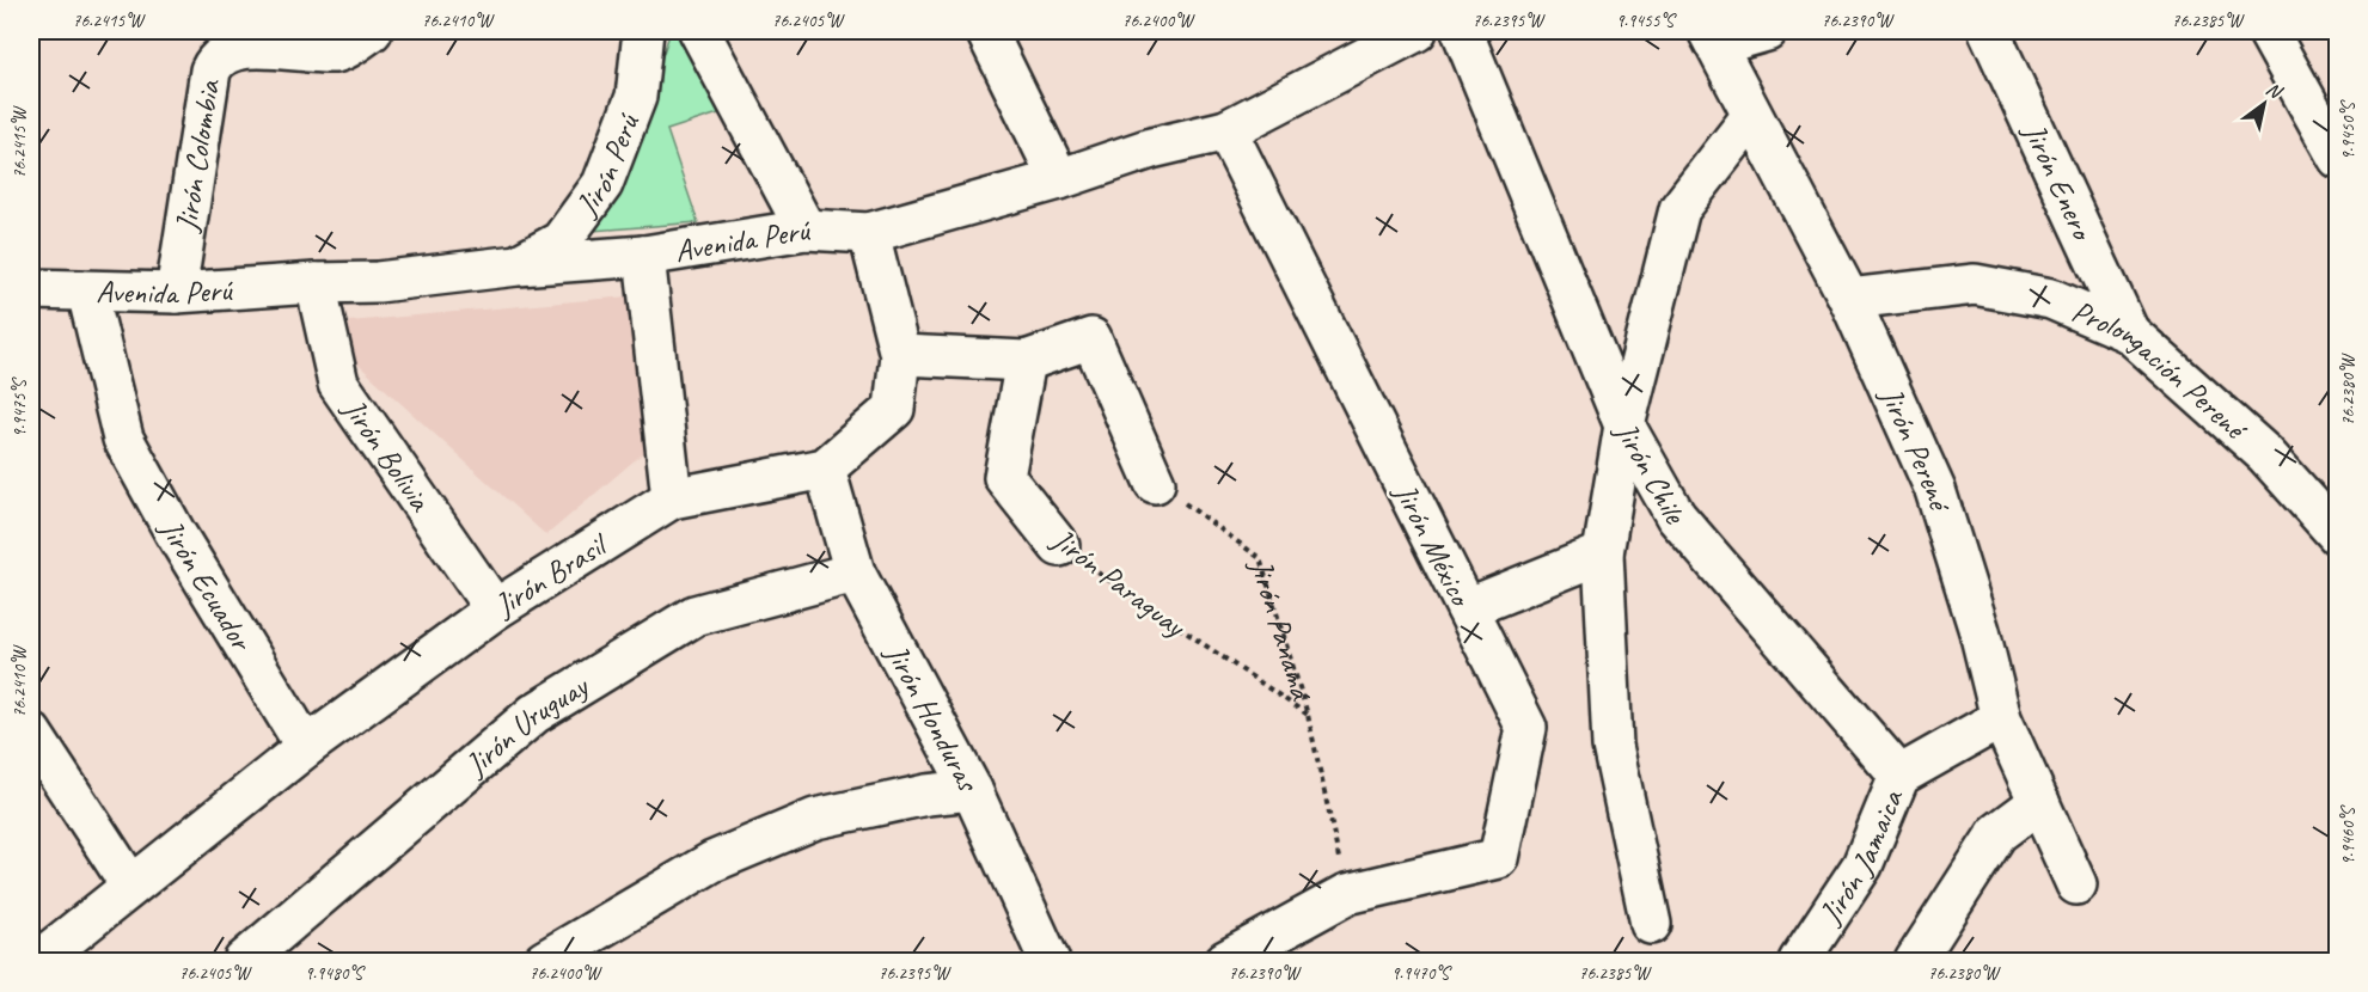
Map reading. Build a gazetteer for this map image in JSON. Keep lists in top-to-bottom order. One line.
{"streets":{"street":["Jirón Colombia","Jirón Perú","Jirón Enero","Avenida Perú","Prolongación Perené","Jirón Perené","Jirón Bolivia","Jirón Chile","Jirón México","Jirón Brasil","Jirón Paraguay","Jirón Ecuador","Jirón Honduras","Jirón Uruguay","Jirón Jamaica"],"path":["Jirón Panamá"]},"crossings":[["Jirón Colombia","Avenida Perú"],["Jirón Perú","Avenida Perú"],["Jirón Enero","Prolongación Perené"],["Avenida Perú","Jirón Bolivia"],["Avenida Perú","Jirón México"],["Avenida Perú","Jirón Ecuador"],["Prolongación Perené","Jirón Perené"],["Jirón Perené","Jirón Jamaica"],["Jirón Bolivia","Jirón Brasil"],["Jirón Chile","Jirón Jamaica"],["Jirón México","Jirón Panamá"],["Jirón Brasil","Jirón Ecuador"],["Jirón Brasil","Jirón Honduras"],["Jirón Paraguay","Jirón Panamá"],["Jirón Honduras","Jirón Uruguay"]],"north":"top right","coordinates":["76.2415°W","76.2410°W","76.2405°W","76.2400°W","76.2395°W","9.9455°S","76.2390°W","76.2385°W","9.9450°S","76.2380°W","9.9475°S","9.9460°S","9.9480°S","9.9470°S"]}
